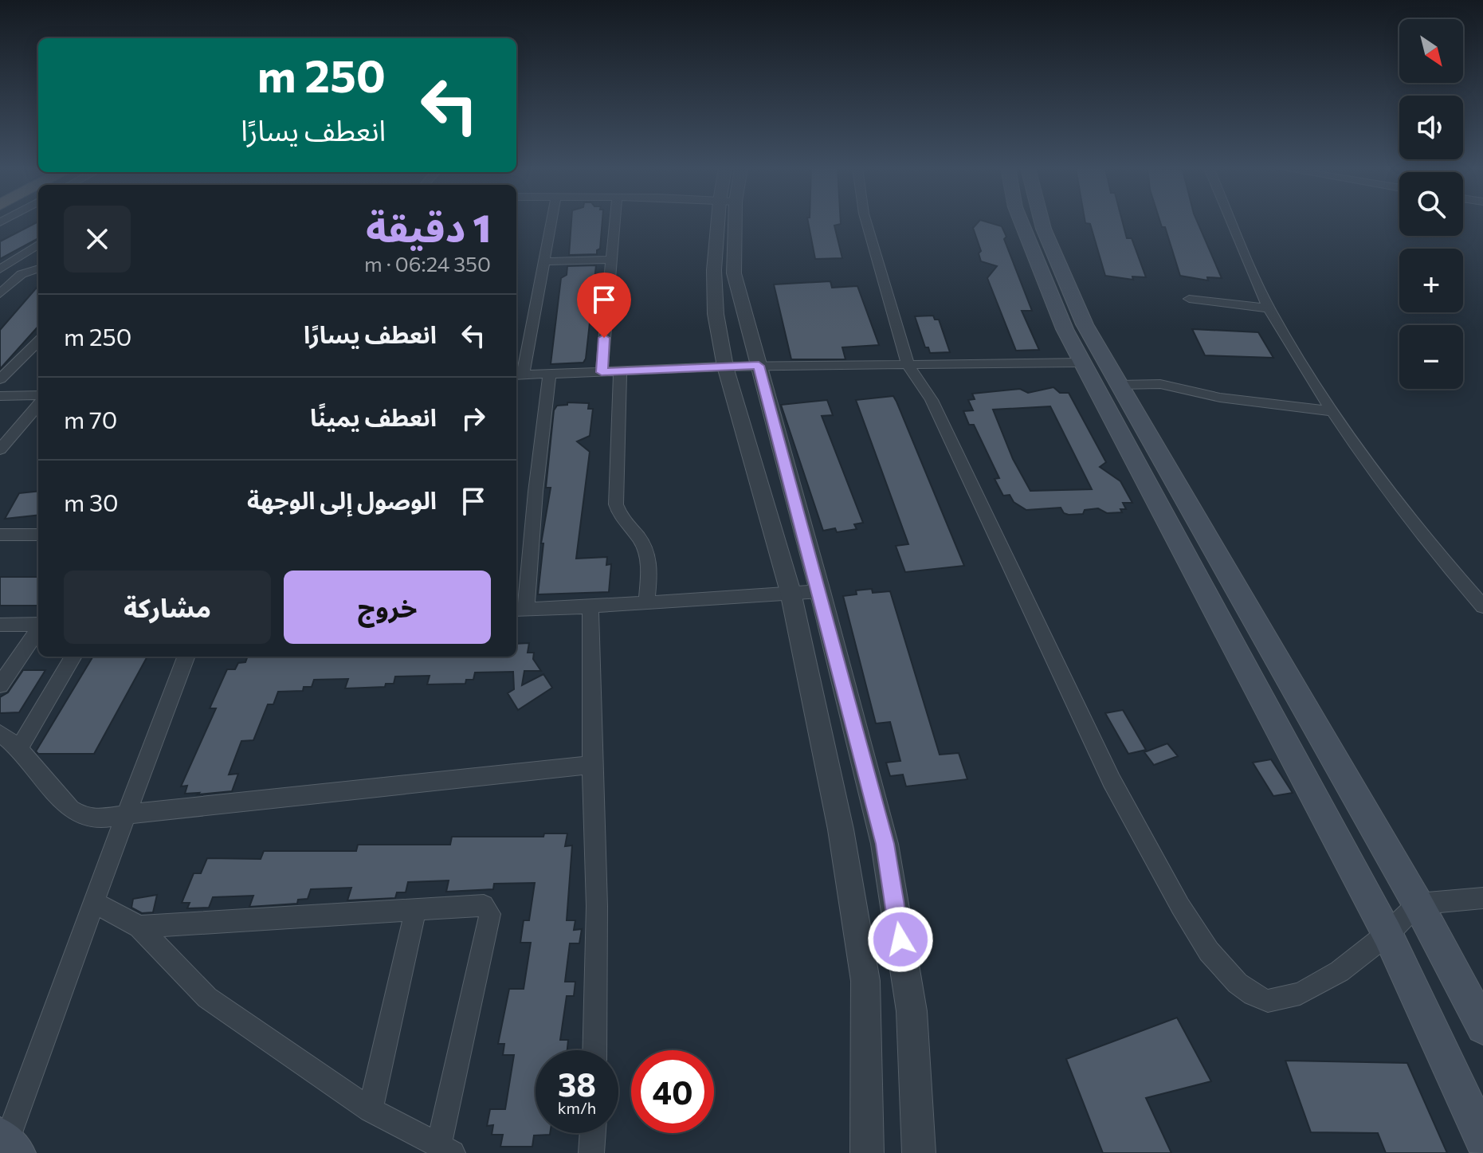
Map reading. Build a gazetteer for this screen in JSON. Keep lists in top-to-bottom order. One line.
{"north":"bottom right","page":{"map_buttons":["+","−"],"turn":["250 m","انعطف يسارًا"],"heading":["1 دقيقة","350 m · 06:24"],"list":[{"name":"انعطف يسارًا","value":"250 m"},{"name":"انعطف يمينًا","value":"70 m"},{"name":"الوصول إلى الوجهة","value":"30 m"}],"buttons":["خروج","مشاركة"],"speed":"38 km/h","limit":"40"}}
